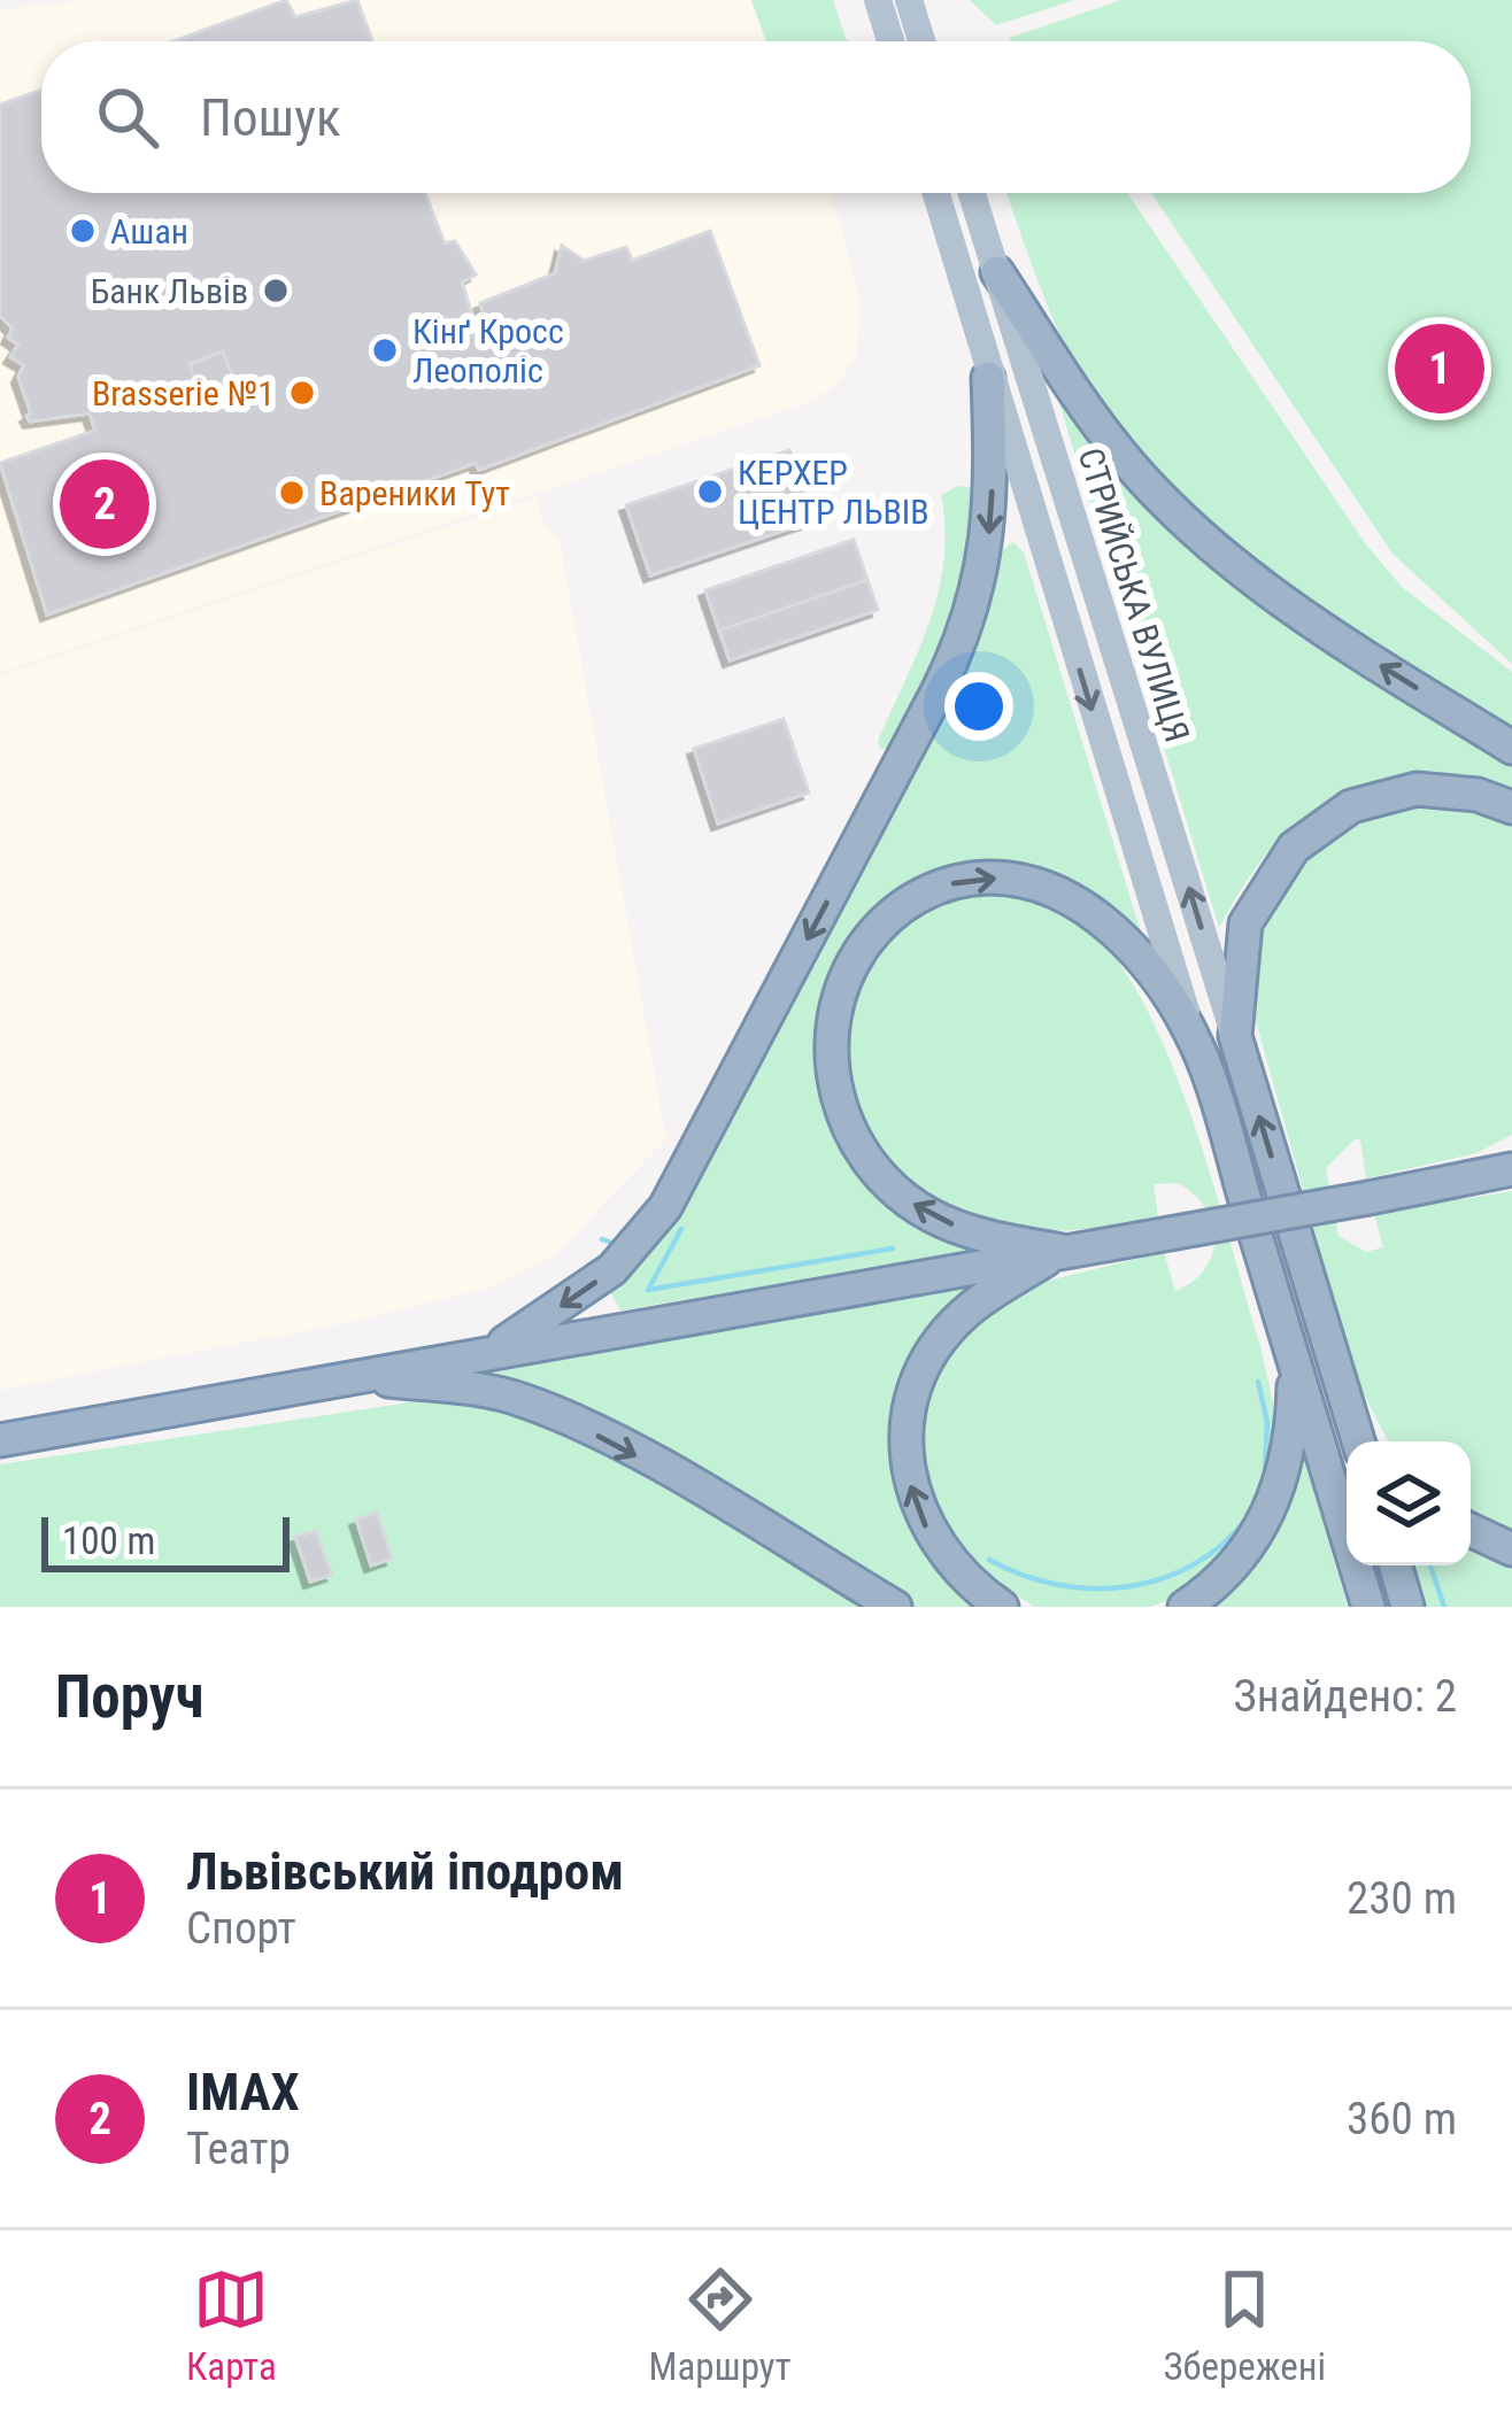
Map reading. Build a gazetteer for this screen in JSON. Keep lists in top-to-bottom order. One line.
{"streets":{"main road":["СТРИЙСЬКА ВУЛИЦЯ"]},"places":["Ашан","Банк Львів","Кінґ Кросс Леополіс","Brasserie №1","КЕРХЕР ЦЕНТР ЛЬВІВ","Вареники Тут"],"scale_bar":"100 m","page":{"search":"Пошук","pins":["1","2"],"scale":"100 m","heading":["Поруч","Знайдено: 2"],"list":[{"mark":"1","name":"Львівський іподром","note":"Спорт","value":"230 m"},{"mark":"2","name":"IMAX","note":"Театр","value":"360 m"}],"nav":["Карта","Маршрут","Збережені"]}}
